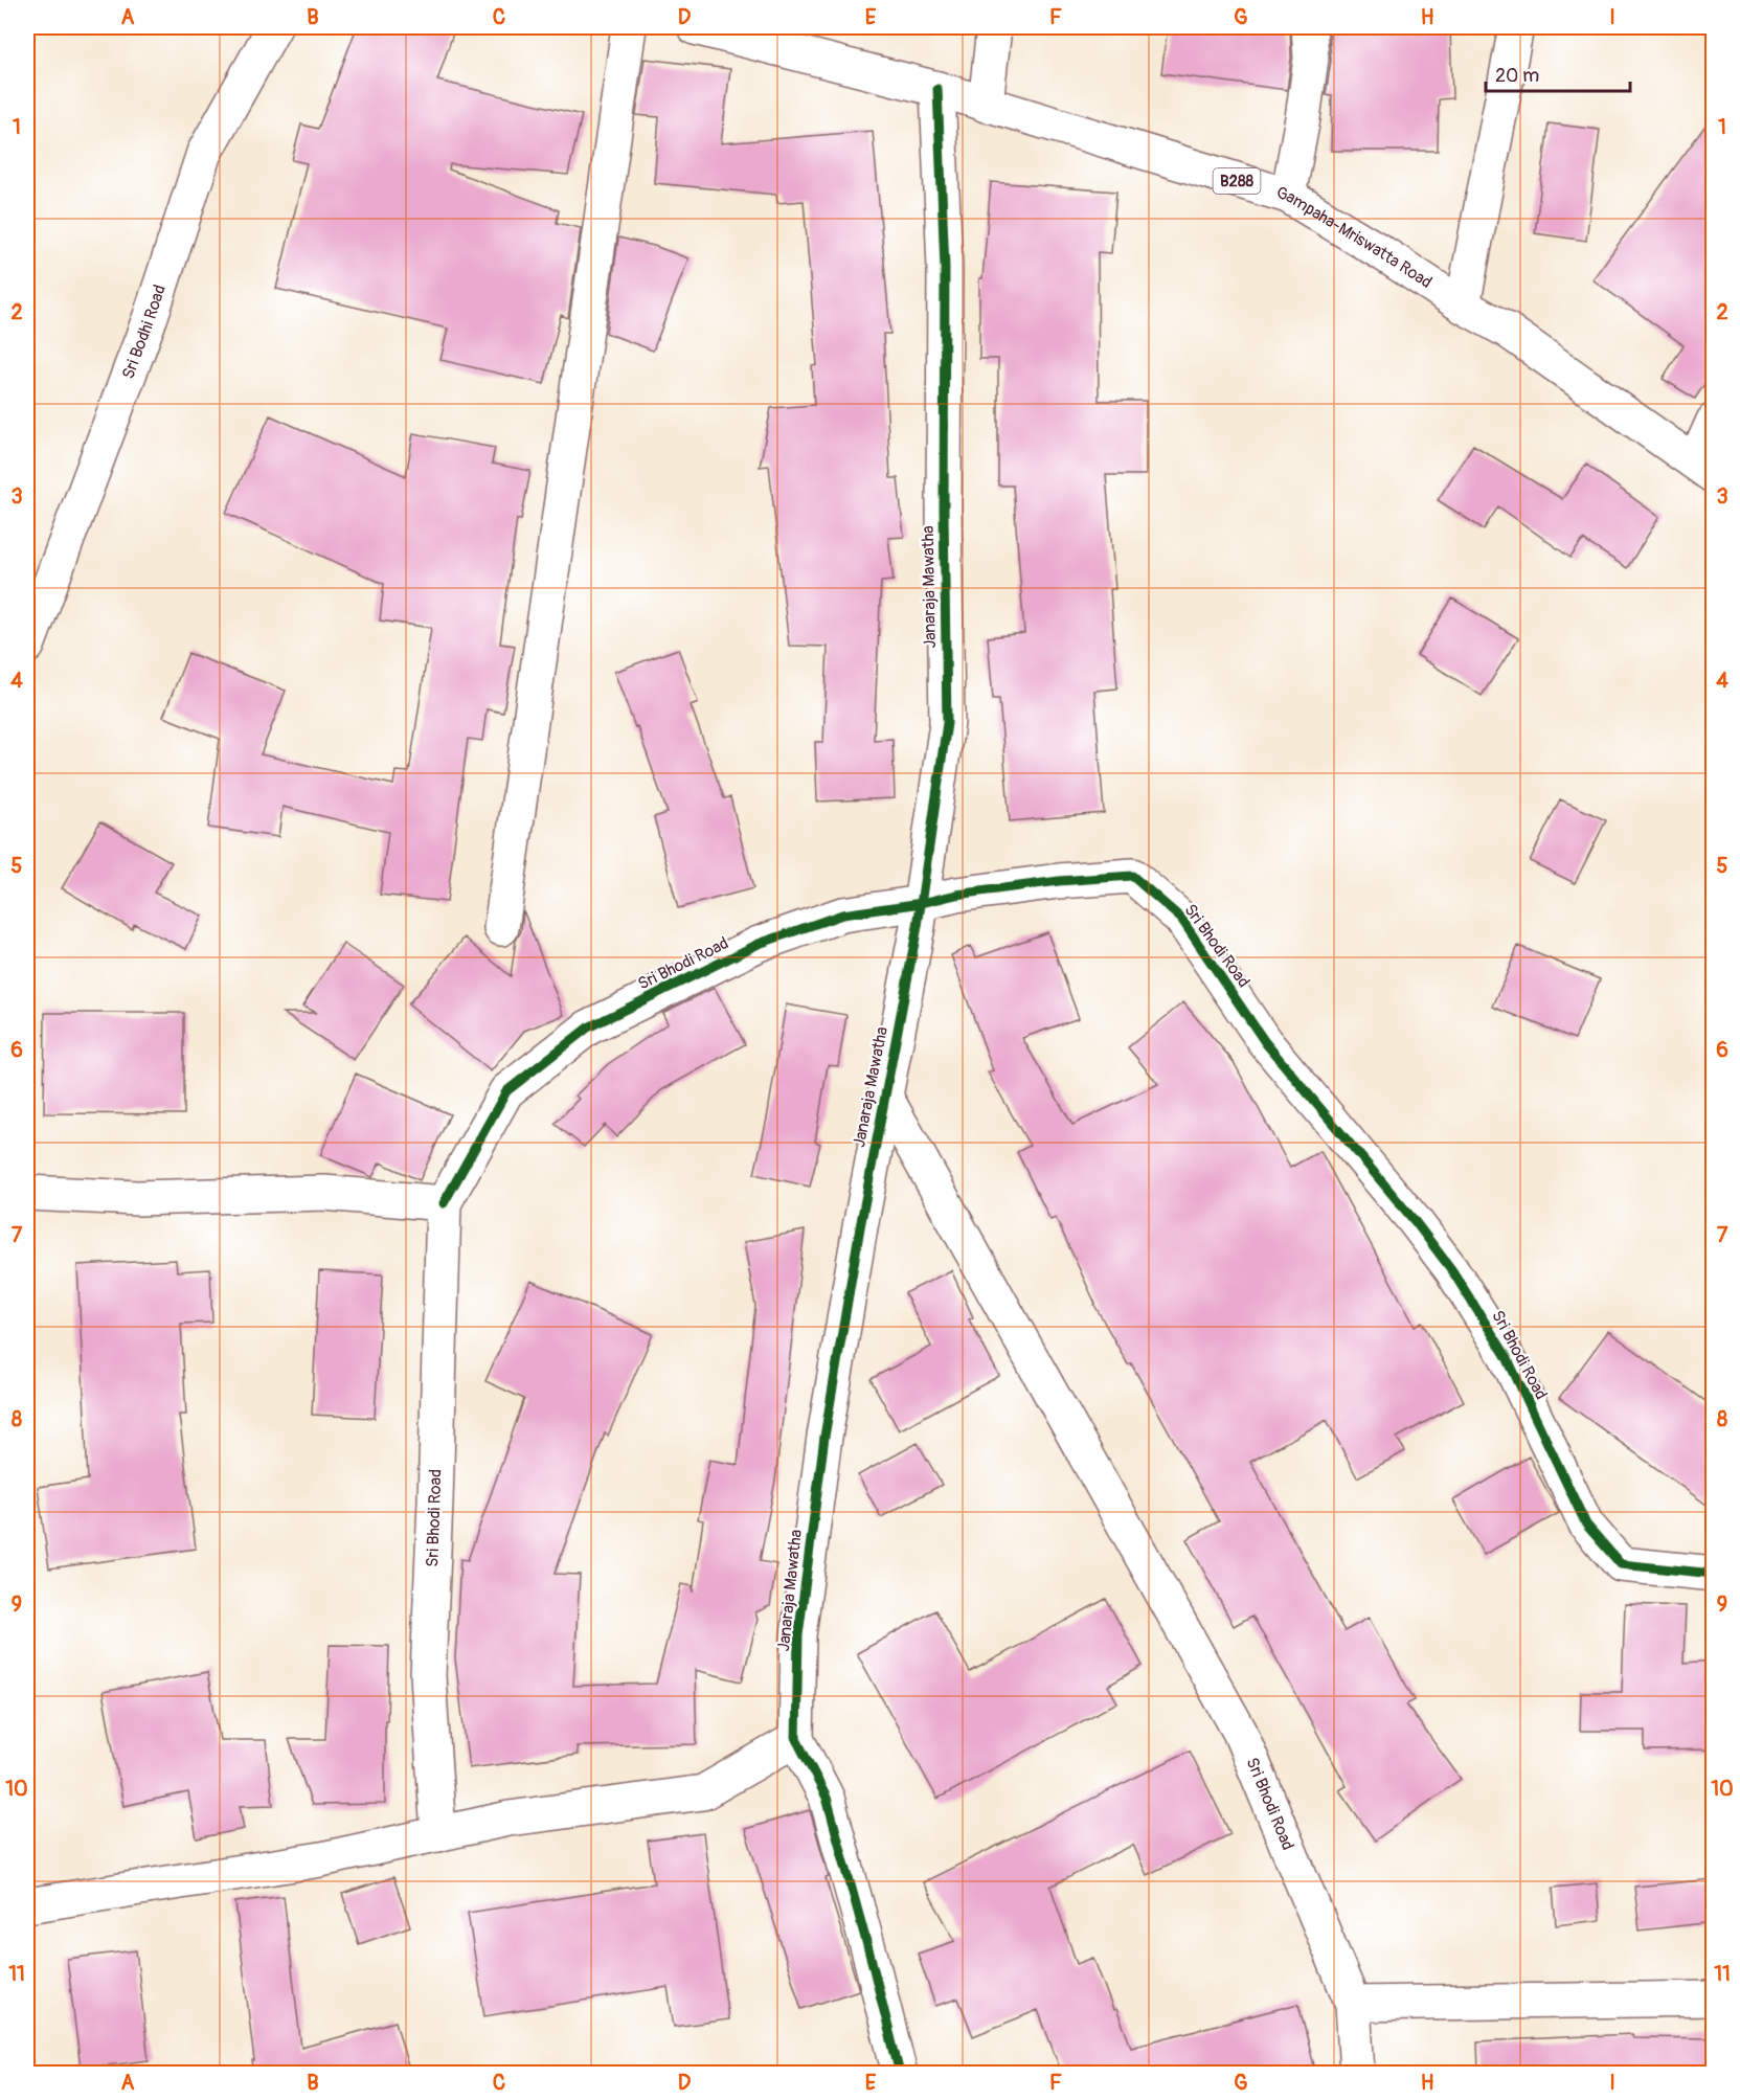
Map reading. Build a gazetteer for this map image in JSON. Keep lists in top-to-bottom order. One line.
{"streets":{"street":["B288","Gampaha-Mriswatta Road","Sri Bodhi Road","Janaraja Mawatha","Sri Bhodi Road"]},"crossings":[["Gampaha-Mriswatta Road","Janaraja Mawatha"],["Janaraja Mawatha","Sri Bhodi Road"]],"scale_bar":"20 m","grid":{"columns":["A","B","C","D","E","F","G","H","I"],"rows":["1","2","3","4","5","6","7","8","9","10","11"]}}
